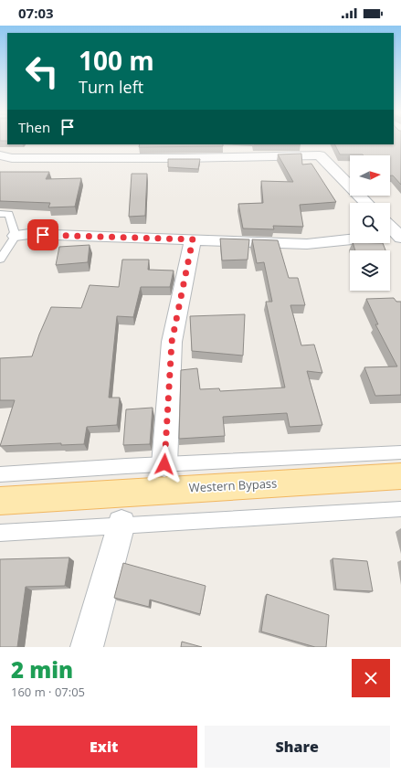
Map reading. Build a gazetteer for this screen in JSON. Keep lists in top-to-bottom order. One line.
{"streets":{"main road":["Western Bypass"]},"north":"right","page":{"status":"07:03","turn":["100 m","Turn left"],"then":"Then","heading":["2 min","160 m · 07:05"],"buttons":["Exit","Share"]}}
